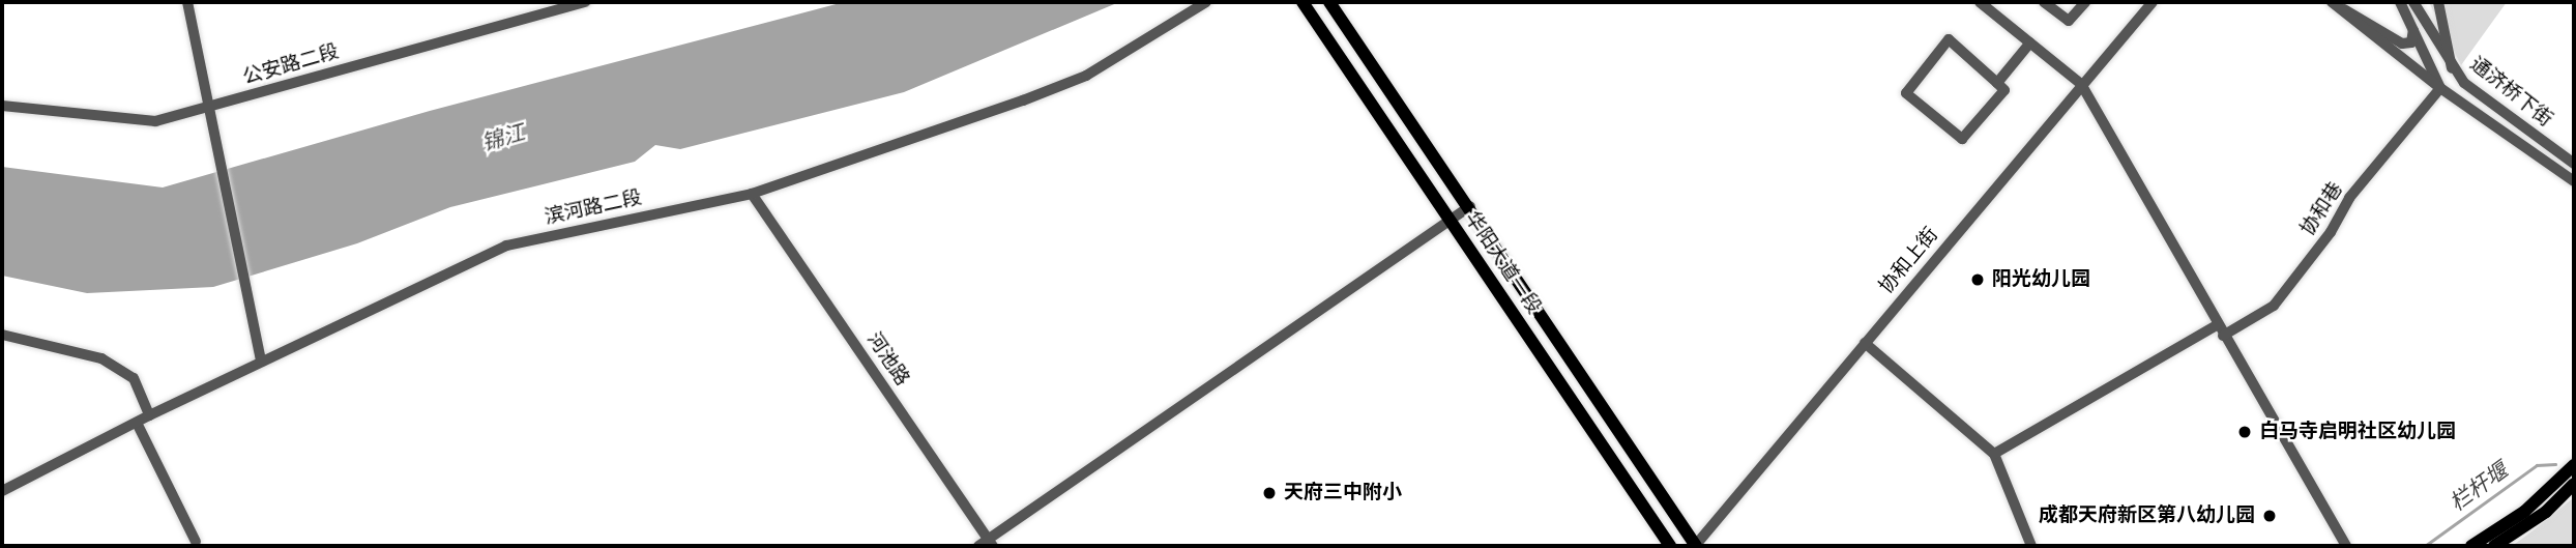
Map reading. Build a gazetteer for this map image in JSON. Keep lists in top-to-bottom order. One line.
{"streets":{"main road":["华阳大道一段"],"street":["公安路二段","通济桥下街","滨河路二段","协和巷","协和上街","河池路"]},"crossings":[["通济桥下街","协和巷"],["滨河路二段","河池路"],["协和上街","华阳大道一段"]],"water":["锦江","栏杆堰"],"places":["阳光幼儿园","白马寺启明社区幼儿园","天府三中附小","成都天府新区第八幼儿园"]}
